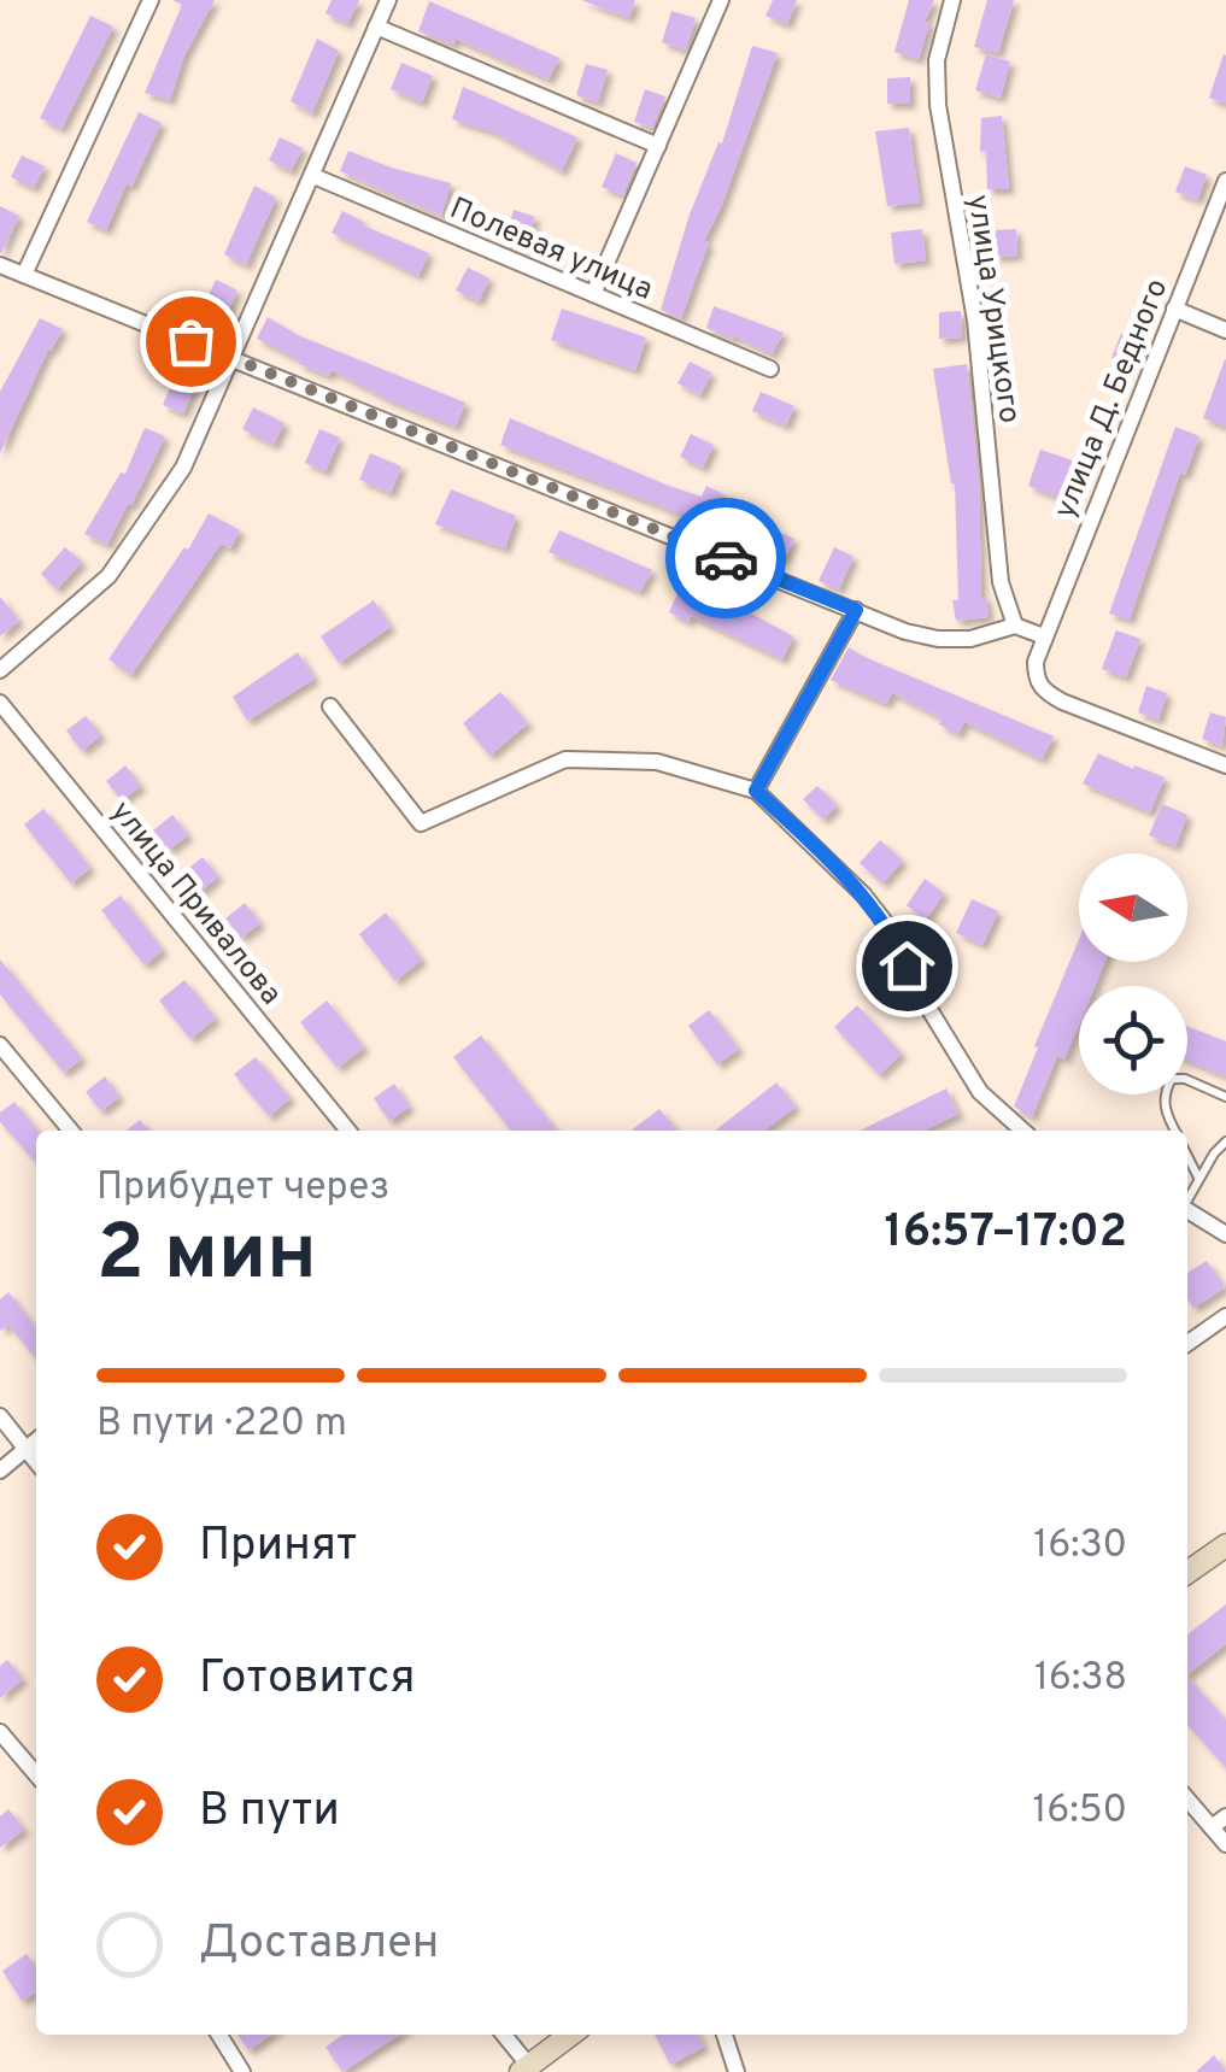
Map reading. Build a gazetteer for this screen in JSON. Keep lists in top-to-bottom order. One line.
{"streets":{"street":["Полевая улица","улица Урицкого","улица Д. Бедного","улица Привалова"]},"north":"left","page":{"heading":["2 мин","Прибудет через","16:57–17:02"],"bar":"В пути · 220 m","list":[["Принят","16:30"],["Готовится","16:38"],["В пути","16:50"],"Доставлен"]}}
